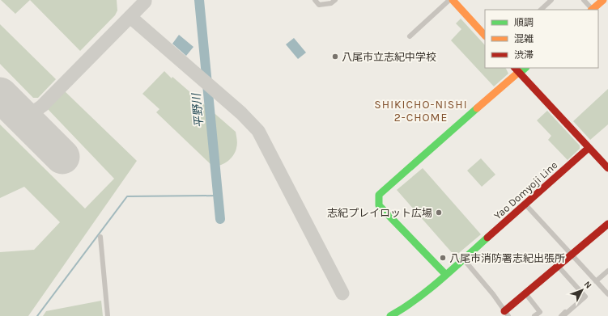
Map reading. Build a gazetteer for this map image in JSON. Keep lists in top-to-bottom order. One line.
{"streets":{"street":["Yao Domyoji Line"]},"districts":["SHIKICHO-NISHI 2-CHOME"],"water":["平野川"],"places":["八尾市立志紀中学校","志紀プレイロット広場","八尾市消防署志紀出張所"],"legend":["順調","混雑","渋滞"],"north":"top right"}
